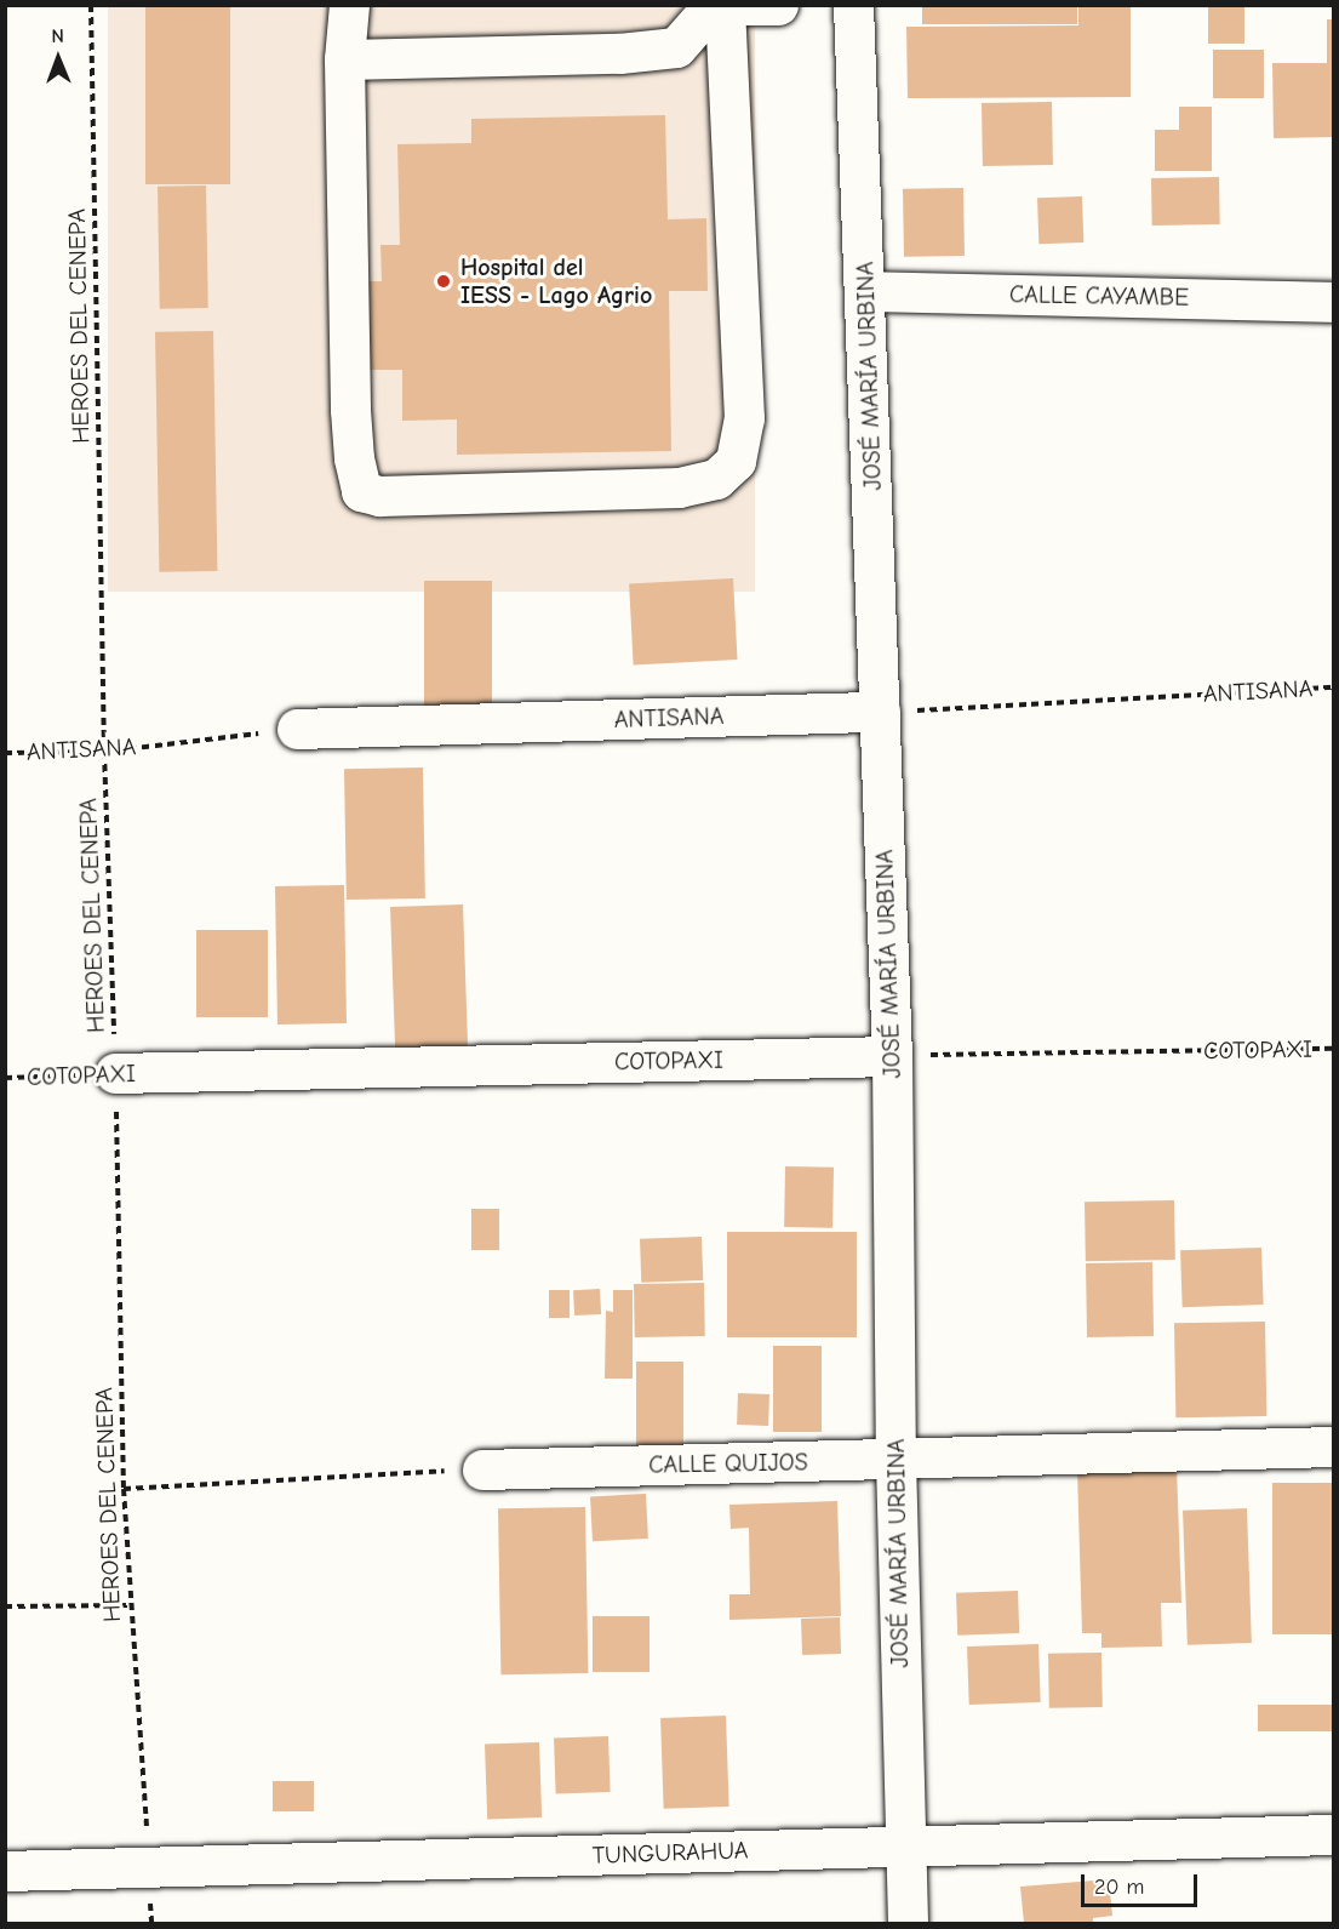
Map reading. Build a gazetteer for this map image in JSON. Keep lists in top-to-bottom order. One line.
{"streets":{"street":["CALLE CAYAMBE","JOSÉ MARÍA URBINA","ANTISANA","COTOPAXI","CALLE QUIJOS","TUNGURAHUA"],"path":["HEROES DEL CENEPA"]},"crossings":[["CALLE CAYAMBE","JOSÉ MARÍA URBINA"],["HEROES DEL CENEPA","ANTISANA"],["HEROES DEL CENEPA","COTOPAXI"],["HEROES DEL CENEPA","TUNGURAHUA"],["JOSÉ MARÍA URBINA","ANTISANA"],["JOSÉ MARÍA URBINA","COTOPAXI"],["JOSÉ MARÍA URBINA","CALLE QUIJOS"],["JOSÉ MARÍA URBINA","TUNGURAHUA"]],"places":["Hospital del IESS - Lago Agrio"],"scale_bar":"20 m","north":"top"}
